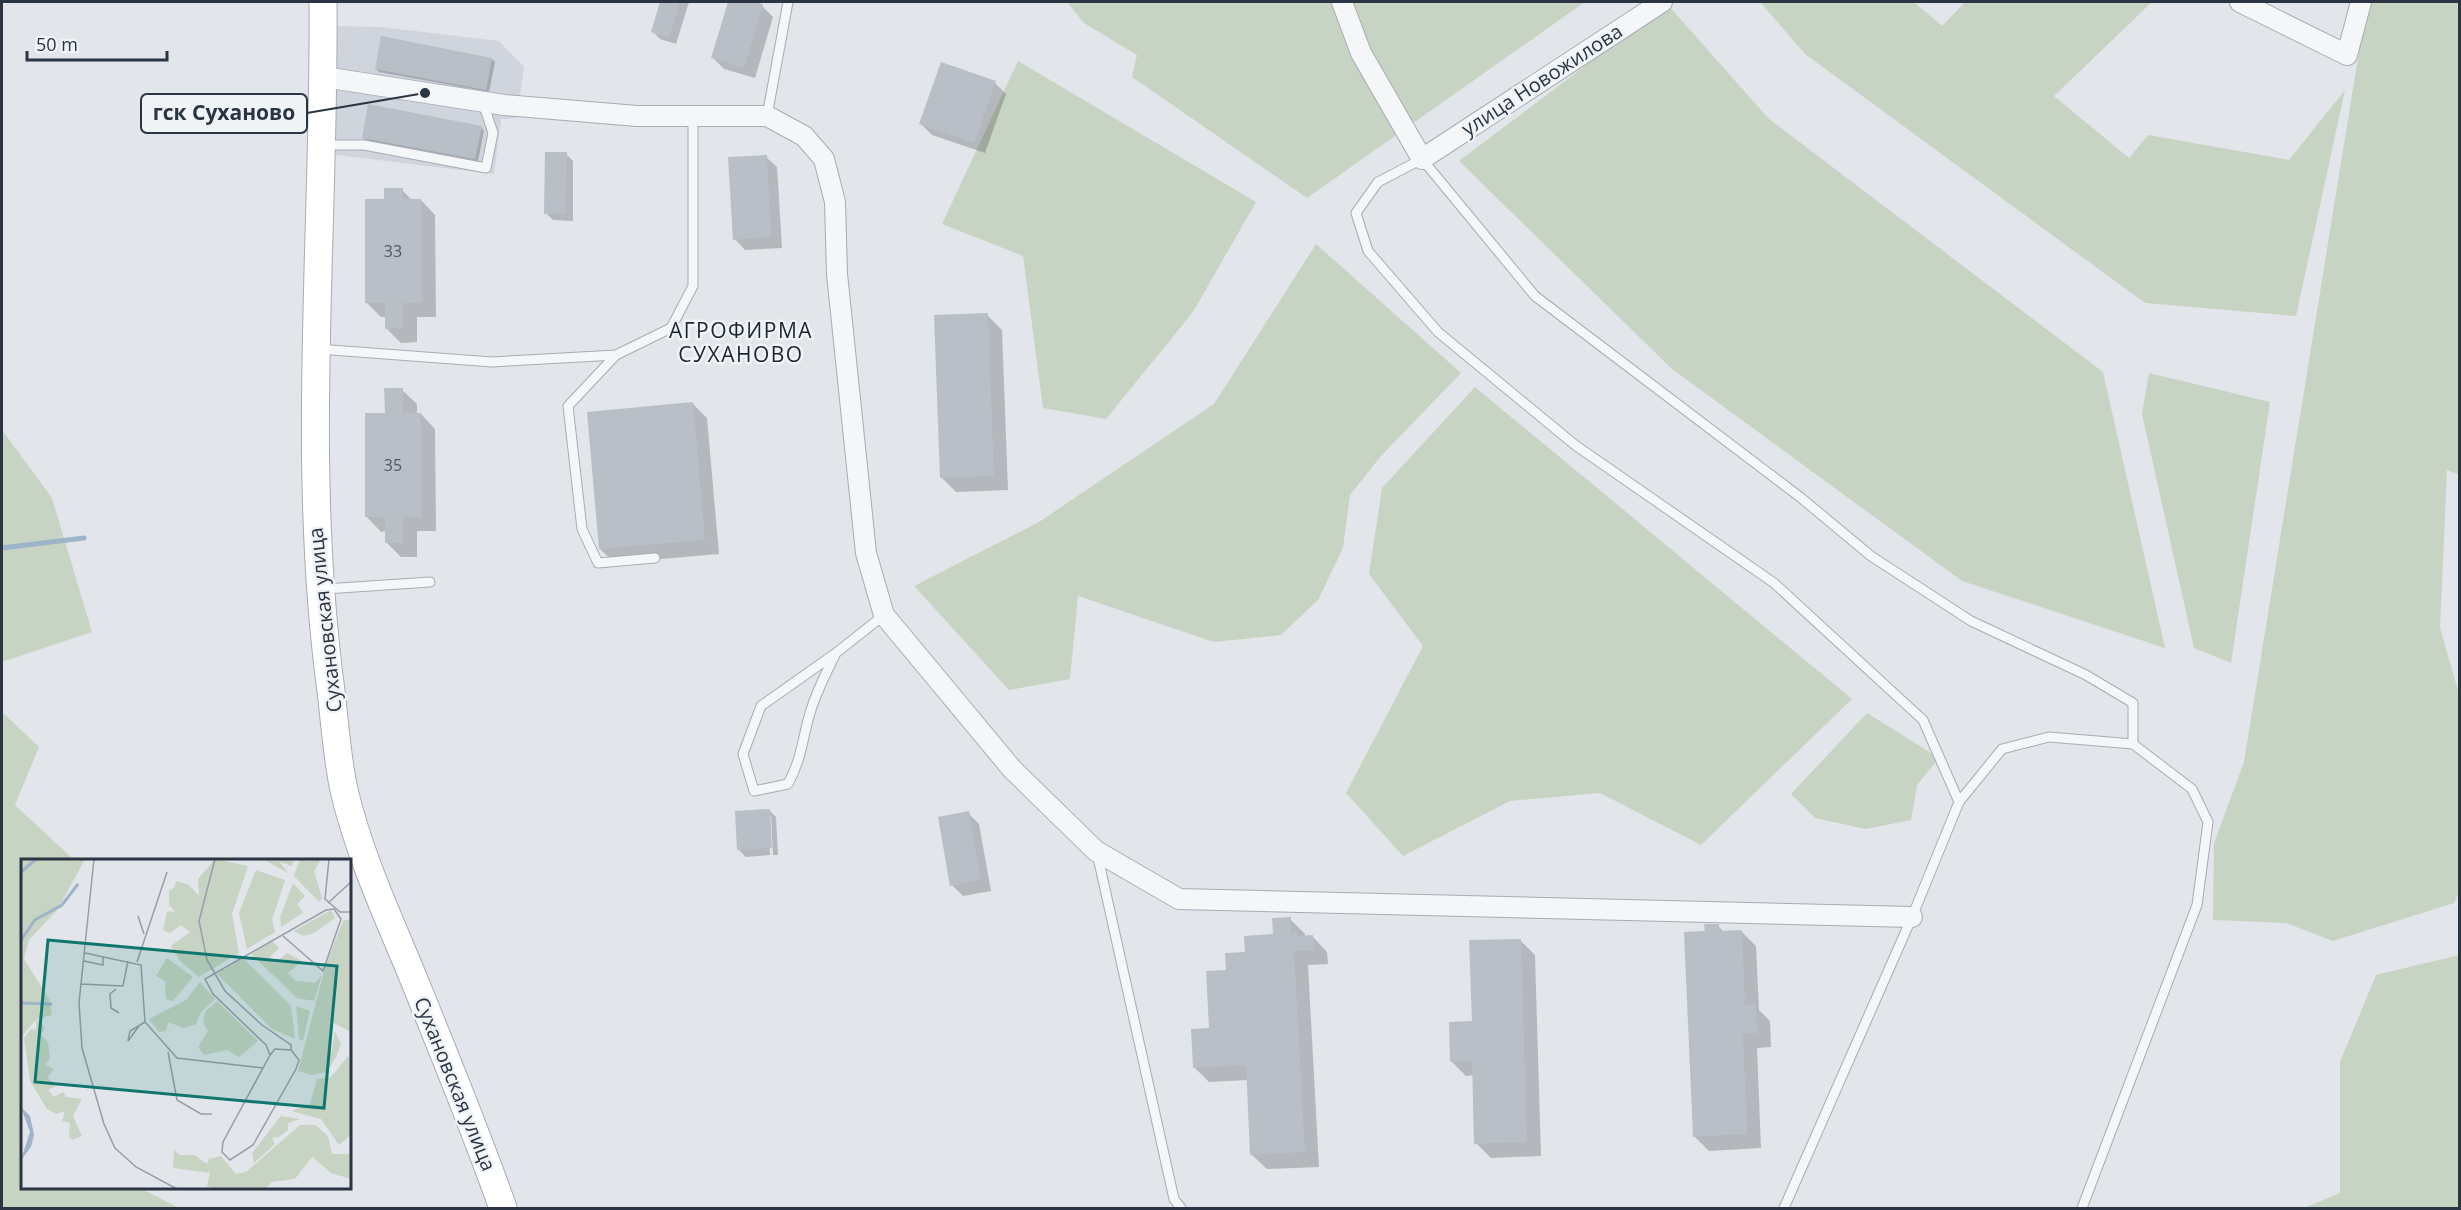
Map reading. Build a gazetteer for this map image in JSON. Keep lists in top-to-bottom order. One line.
{"streets":{"street":["улица Новожилова","Сухановская улица"]},"districts":["АГРОФИРМА СУХАНОВО"],"places":["гск Суханово"],"house_numbers":["33","35"],"scale_bar":"50 m"}
